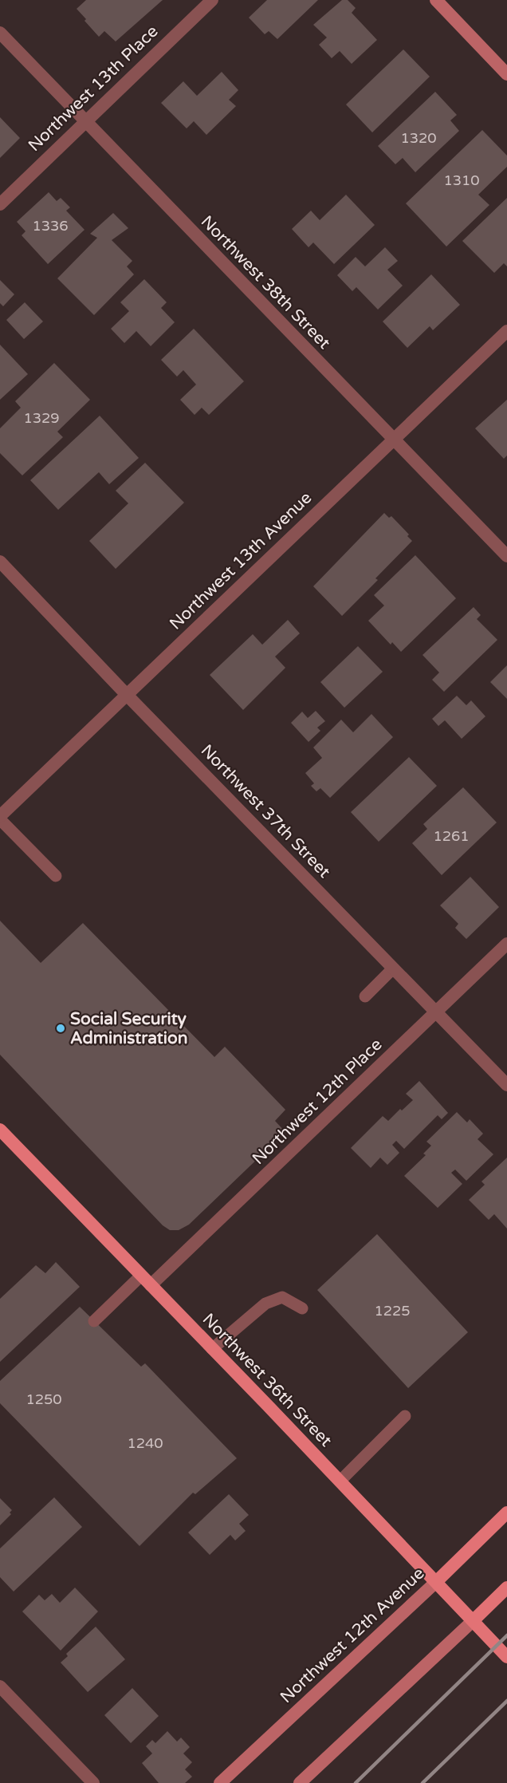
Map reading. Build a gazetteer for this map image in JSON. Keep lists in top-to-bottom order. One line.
{"streets":{"main road":["Northwest 36th Street","Northwest 12th Avenue"],"street":["Northwest 13th Place","Northwest 38th Street","Northwest 13th Avenue","Northwest 37th Street","Northwest 12th Place"]},"crossings":[["Northwest 13th Place","Northwest 38th Street"],["Northwest 38th Street","Northwest 13th Avenue"],["Northwest 13th Avenue","Northwest 37th Street"],["Northwest 37th Street","Northwest 12th Place"],["Northwest 12th Place","Northwest 36th Street"],["Northwest 36th Street","Northwest 12th Avenue"]],"places":["Social Security Administration"],"house_numbers":["1320","1310","1336","1329","1261","1225","1250","1240"]}
